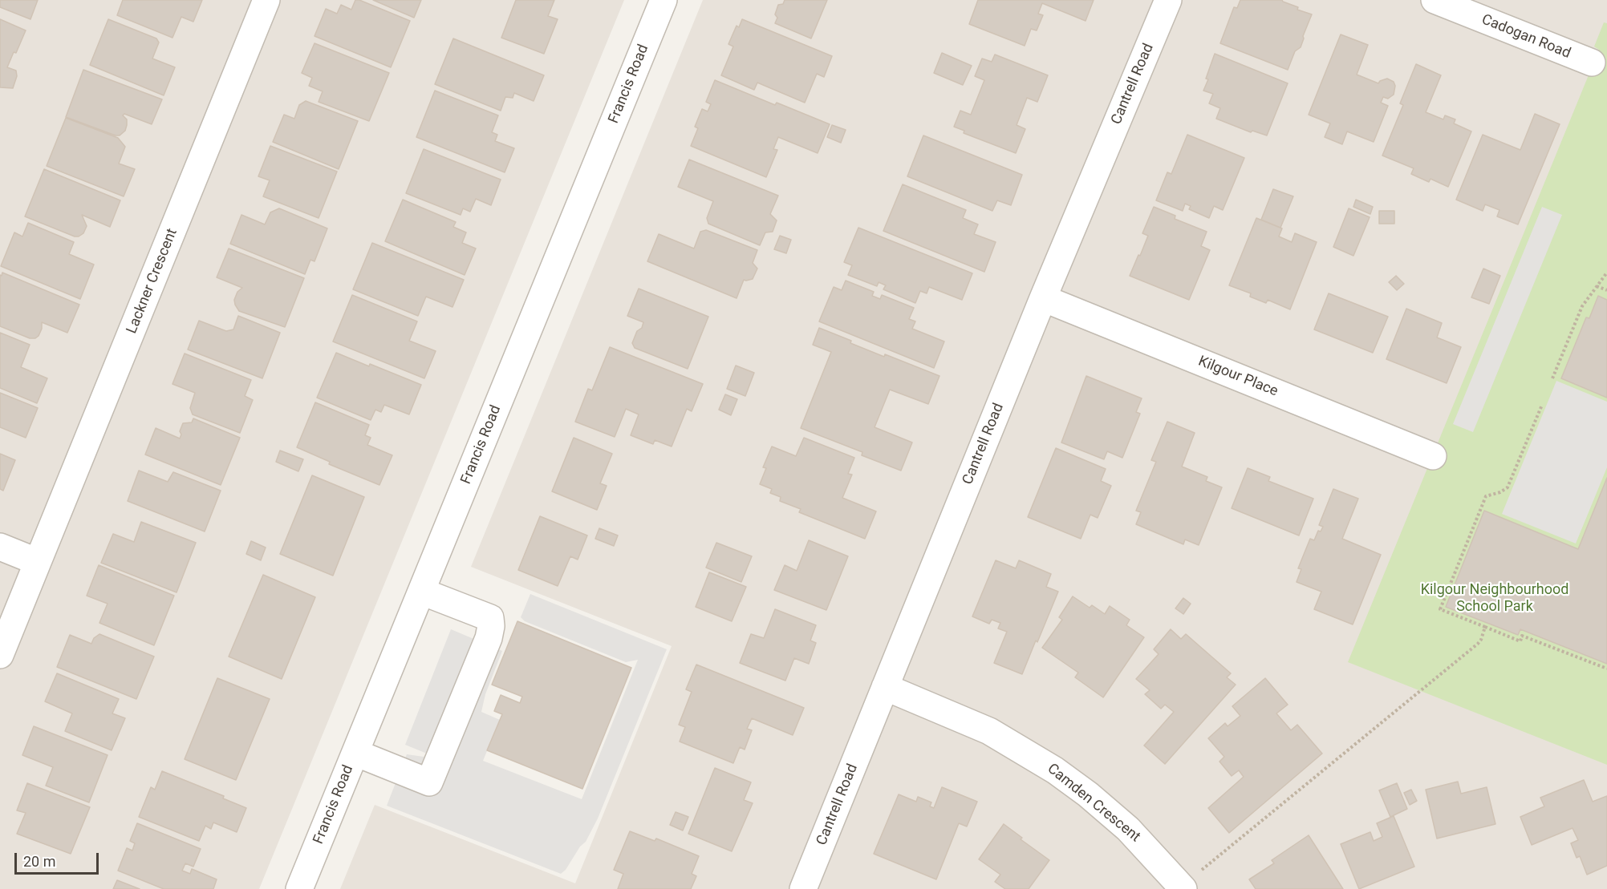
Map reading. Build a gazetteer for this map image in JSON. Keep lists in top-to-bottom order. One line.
{"streets":{"street":["Cadogan Road","Francis Road","Cantrell Road","Lackner Crescent","Kilgour Place","Camden Crescent"]},"crossings":[["Cantrell Road","Kilgour Place"],["Cantrell Road","Camden Crescent"]],"parks":["Kilgour Neighbourhood School Park"],"scale_bar":"20 m"}
